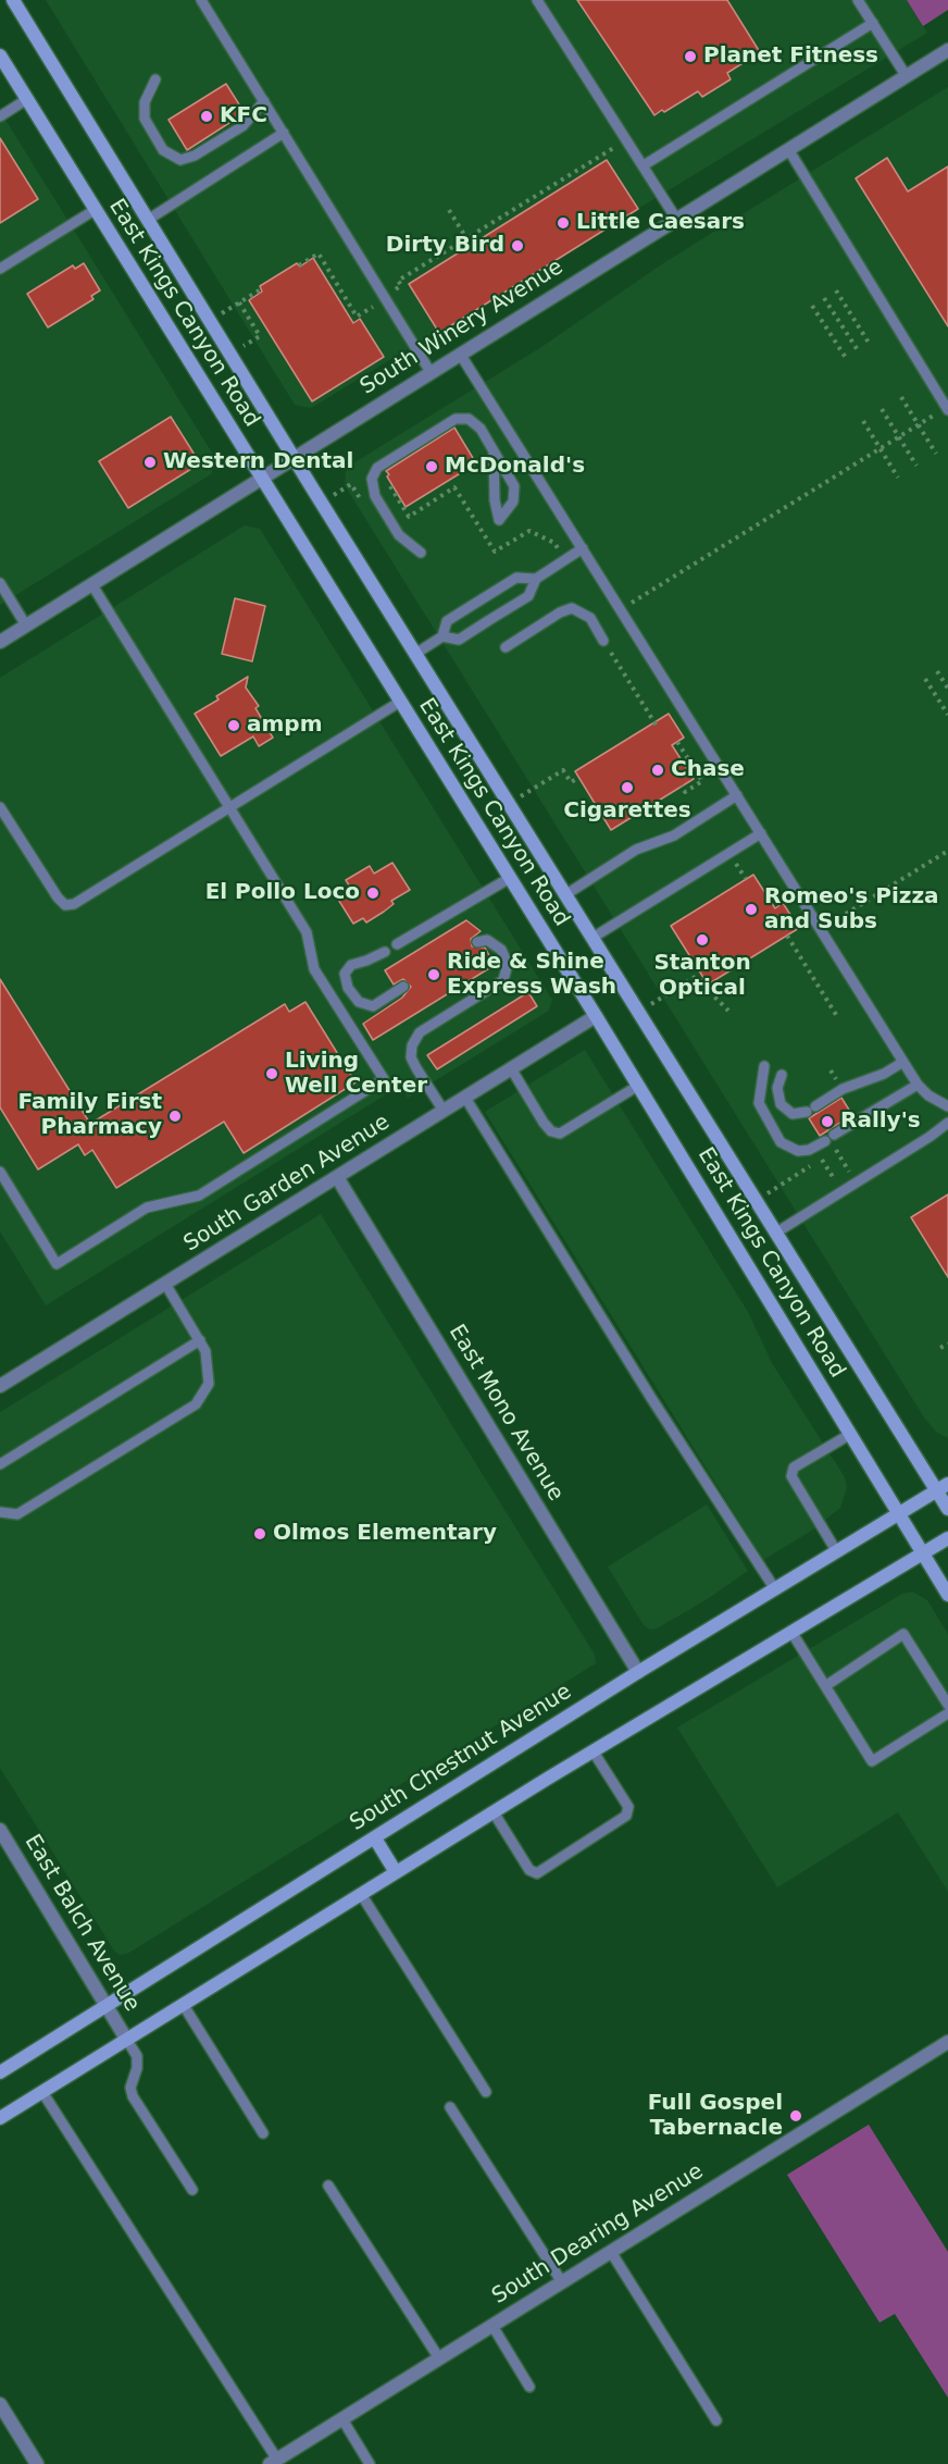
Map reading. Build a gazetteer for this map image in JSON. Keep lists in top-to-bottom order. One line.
{"streets":{"main road":["East Kings Canyon Road","South Chestnut Avenue"],"street":["South Winery Avenue","South Garden Avenue","East Mono Avenue","East Balch Avenue","South Dearing Avenue"]},"crossings":[["East Kings Canyon Road","South Winery Avenue"],["East Kings Canyon Road","South Garden Avenue"],["East Kings Canyon Road","South Chestnut Avenue"],["South Garden Avenue","East Mono Avenue"],["East Mono Avenue","South Chestnut Avenue"],["South Chestnut Avenue","East Balch Avenue"]],"places":["Planet Fitness","KFC","Little Caesars","Dirty Bird","Western Dental","McDonald's","ampm","Chase","Cigarettes","El Pollo Loco","Romeo's Pizza and Subs","Stanton Optical","Ride & Shine Express Wash","Living Well Center","Family First Pharmacy","Rally's","Olmos Elementary","Full Gospel Tabernacle"]}
